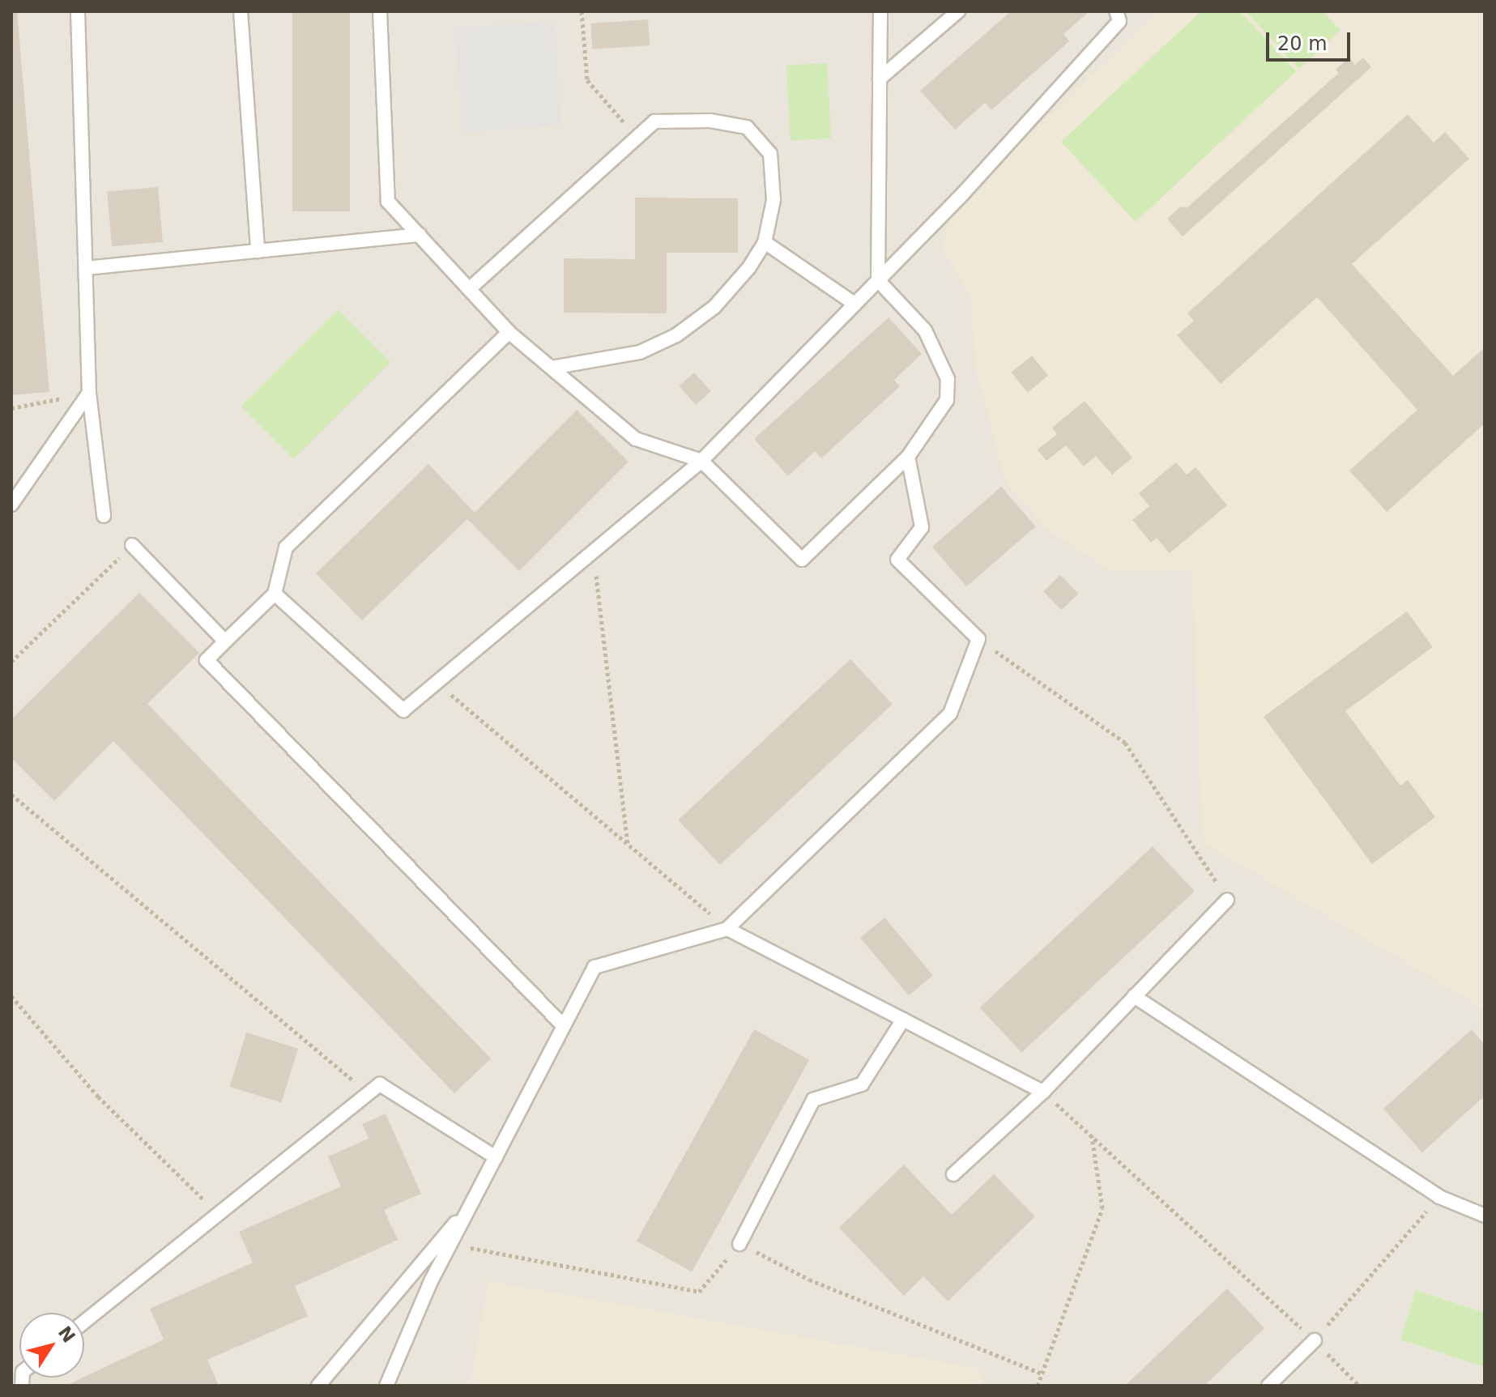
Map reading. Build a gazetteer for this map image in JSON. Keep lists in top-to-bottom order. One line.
{"scale_bar":"20 m","north":"top right"}
